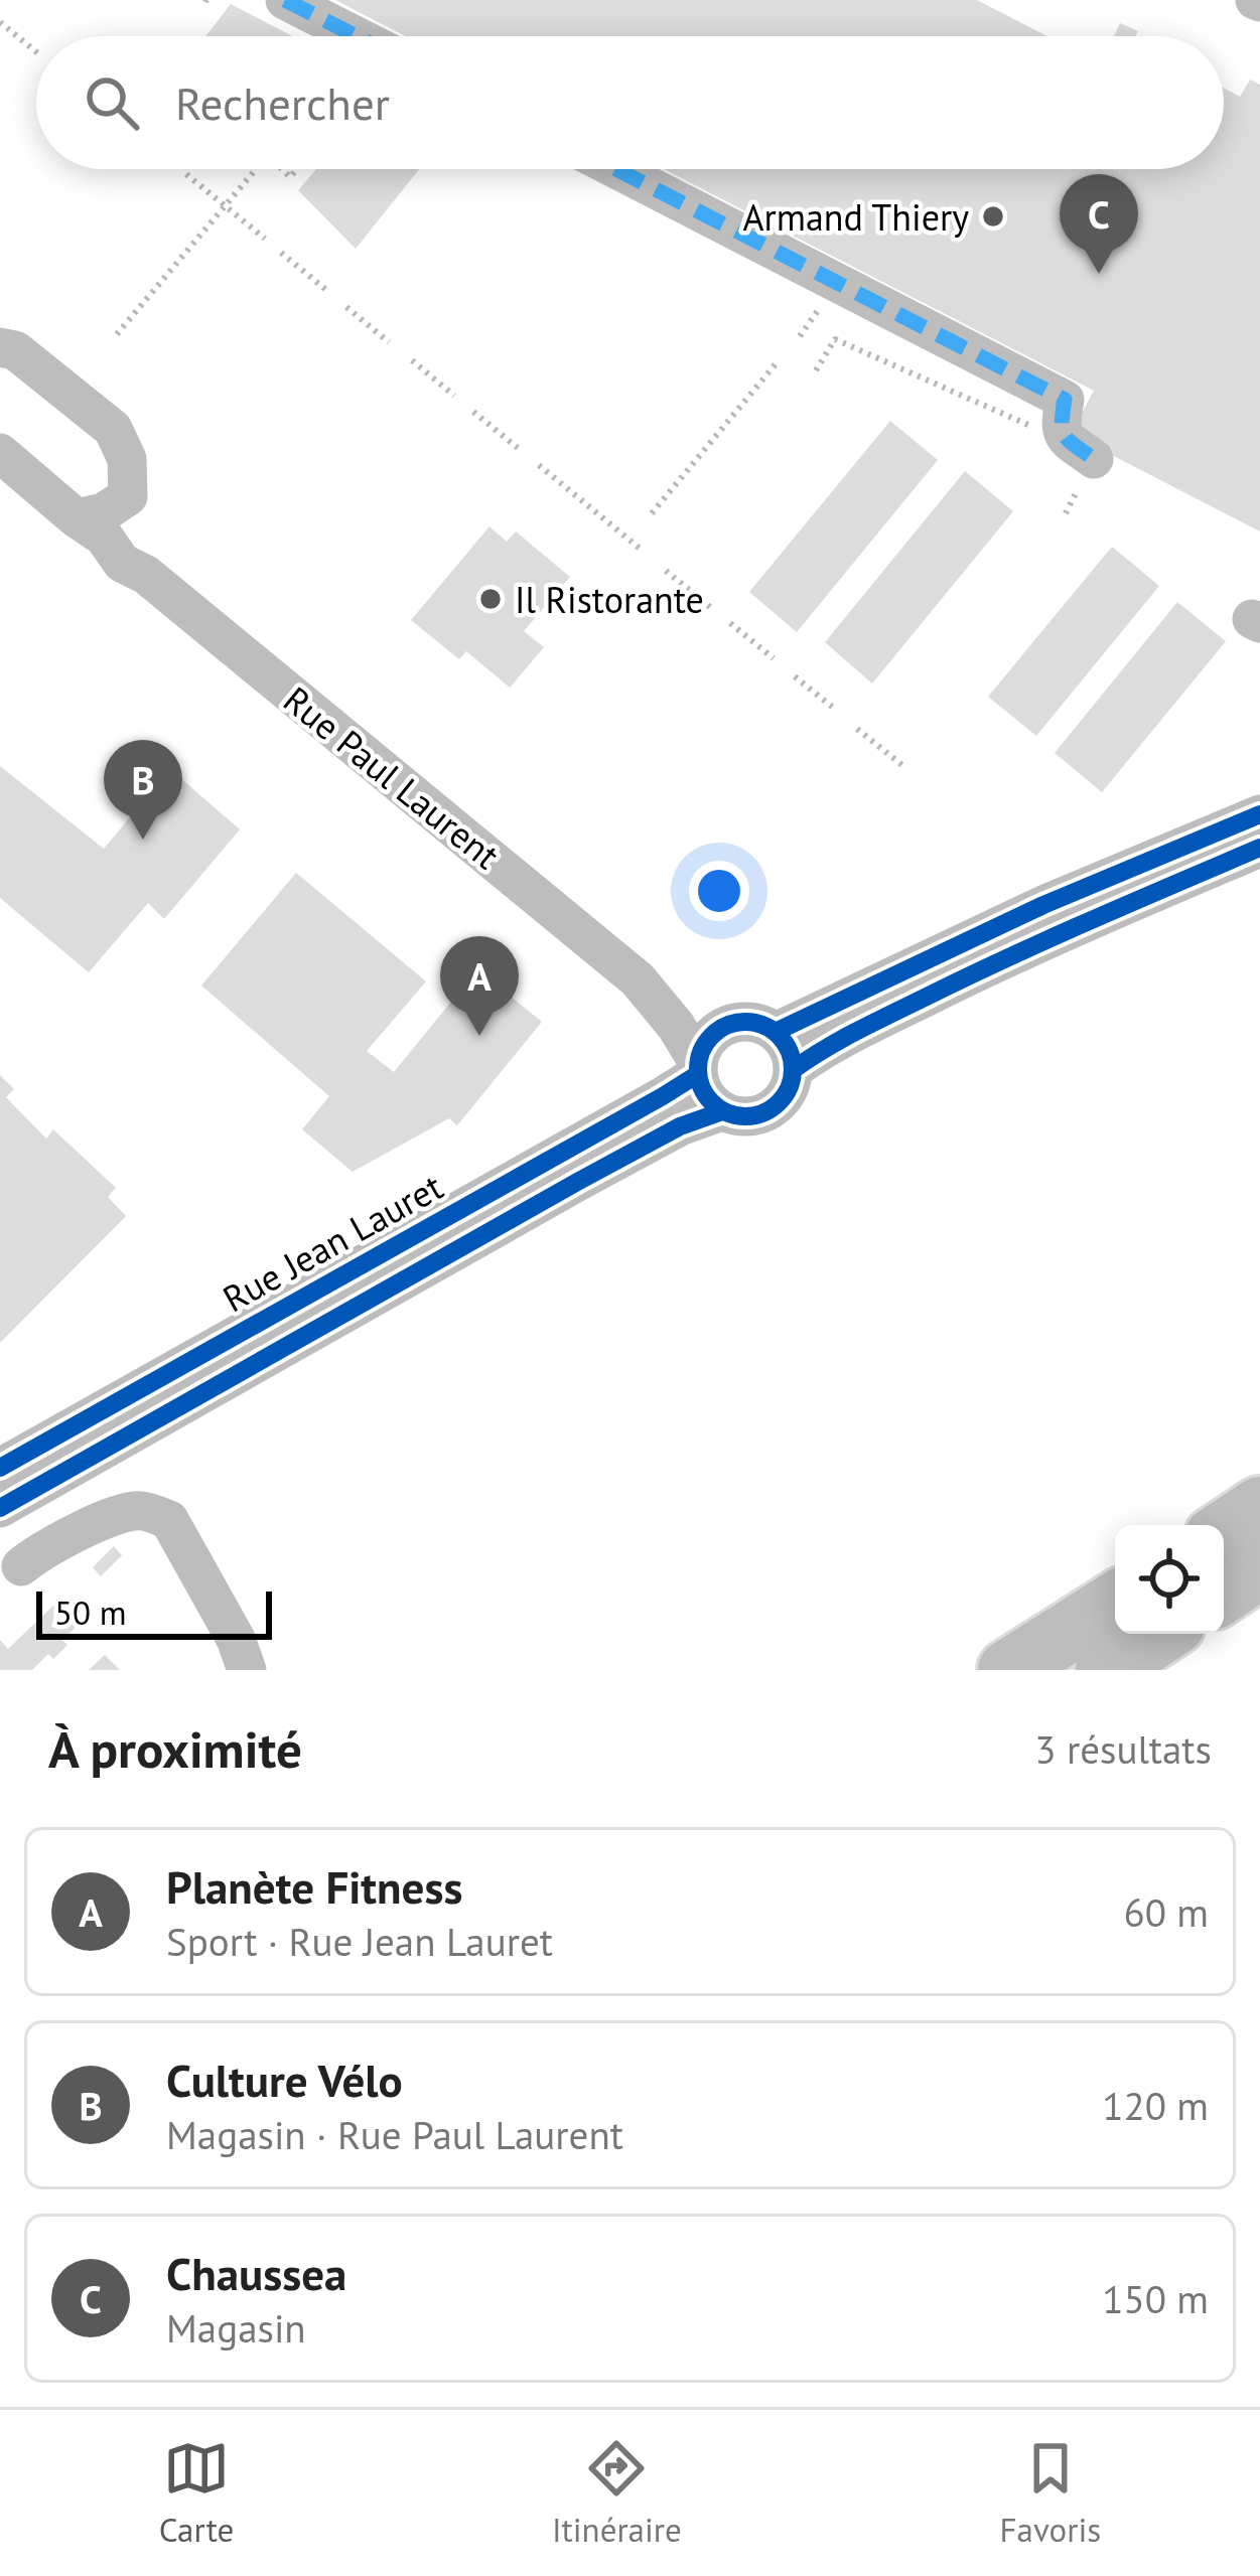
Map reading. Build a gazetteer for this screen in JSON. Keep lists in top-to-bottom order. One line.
{"streets":{"street":["Rue Paul Laurent","Rue Jean Lauret"]},"crossings":[["Rue Paul Laurent","Rue Jean Lauret"]],"places":["Armand Thiery","Il Ristorante"],"scale_bar":"50 m","page":{"search":"Rechercher","pins":["C","B","A"],"scale":"50 m","heading":["À proximité","3 résultats"],"list":[{"mark":"A","name":"Planète Fitness","note":"Sport · Rue Jean Lauret","value":"60 m"},{"mark":"B","name":"Culture Vélo","note":"Magasin · Rue Paul Laurent","value":"120 m"},{"mark":"C","name":"Chaussea","note":"Magasin","value":"150 m"}],"nav":["Carte","Itinéraire","Favoris"]}}
